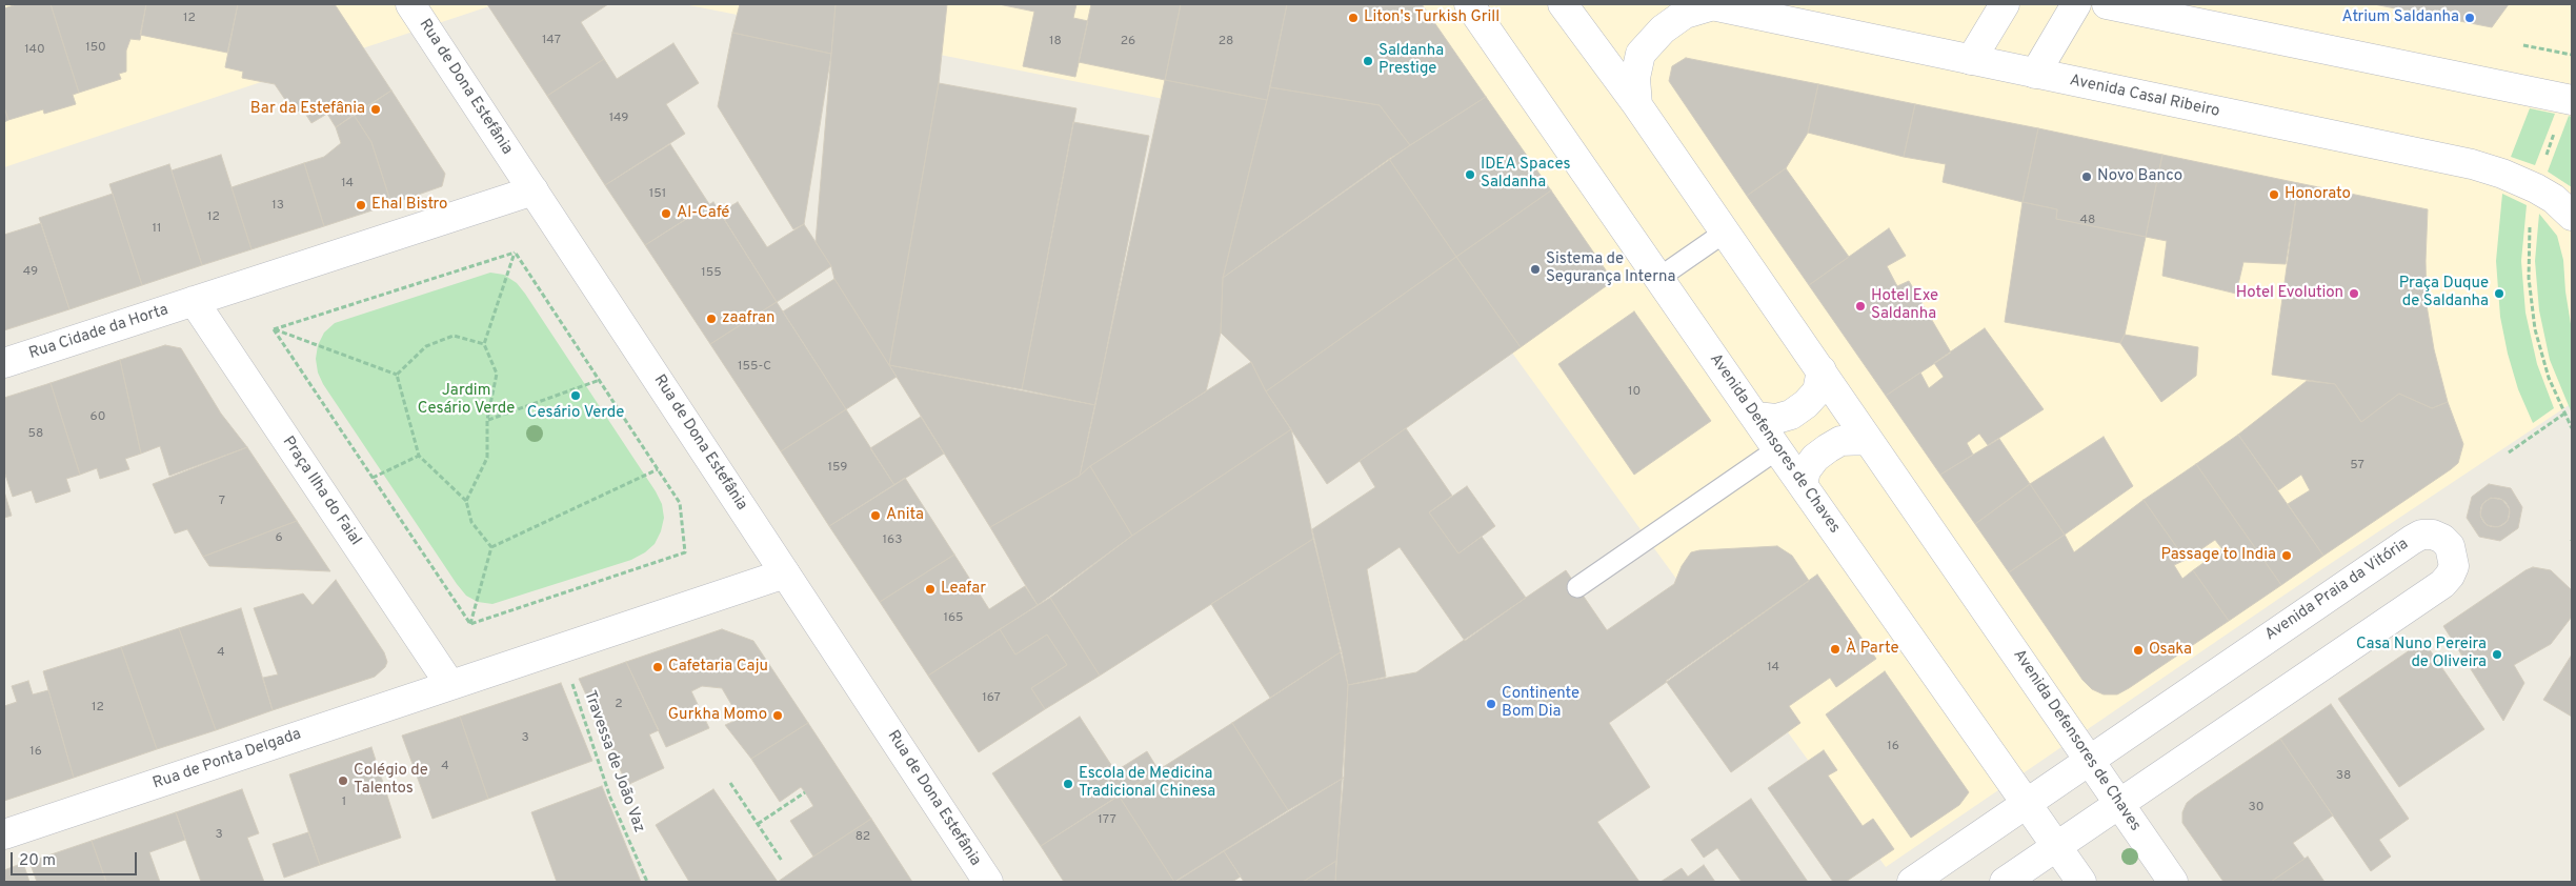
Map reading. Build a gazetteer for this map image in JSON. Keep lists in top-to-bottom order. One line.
{"streets":{"street":["Rua de Dona Estefânia","Avenida Casal Ribeiro","Rua Cidade da Horta","Avenida Defensores de Chaves","Praça Ilha do Faial","Avenida Praia da Vitória","Rua de Ponta Delgada"],"path":["Travessa de João Vaz"]},"crossings":[["Rua Cidade da Horta","Praça Ilha do Faial"],["Avenida Defensores de Chaves","Avenida Praia da Vitória"],["Praça Ilha do Faial","Rua de Ponta Delgada"]],"parks":["Jardim Cesário Verde"],"places":["Liton's Turkish Grill","Atrium Saldanha","Saldanha Prestige","Bar da Estefânia","IDEA Spaces Saldanha","Novo Banco","Honorato","Ehal Bistro","Al-Café","Sistema de Segurança Interna","Hotel Evolution","Praça Duque de Saldanha","Hotel Exe Saldanha","zaafran","Cesário Verde","Anita","Passage to India","Leafar","À Parte","Osaka","Casa Nuno Pereira de Oliveira","Cafetaria Caju","Continente Bom Dia","Gurkha Momo","Colégio de Talentos","Escola de Medicina Tradicional Chinesa"],"house_numbers":["12","147","18","26","28","150","140","149","14","151","13","12","48","11","49","155","155-C","10","60","58","57","159","7","6","163","165","4","14","167","2","12","3","16","16","4","38","1","30","177","3","82"],"scale_bar":"20 m"}
